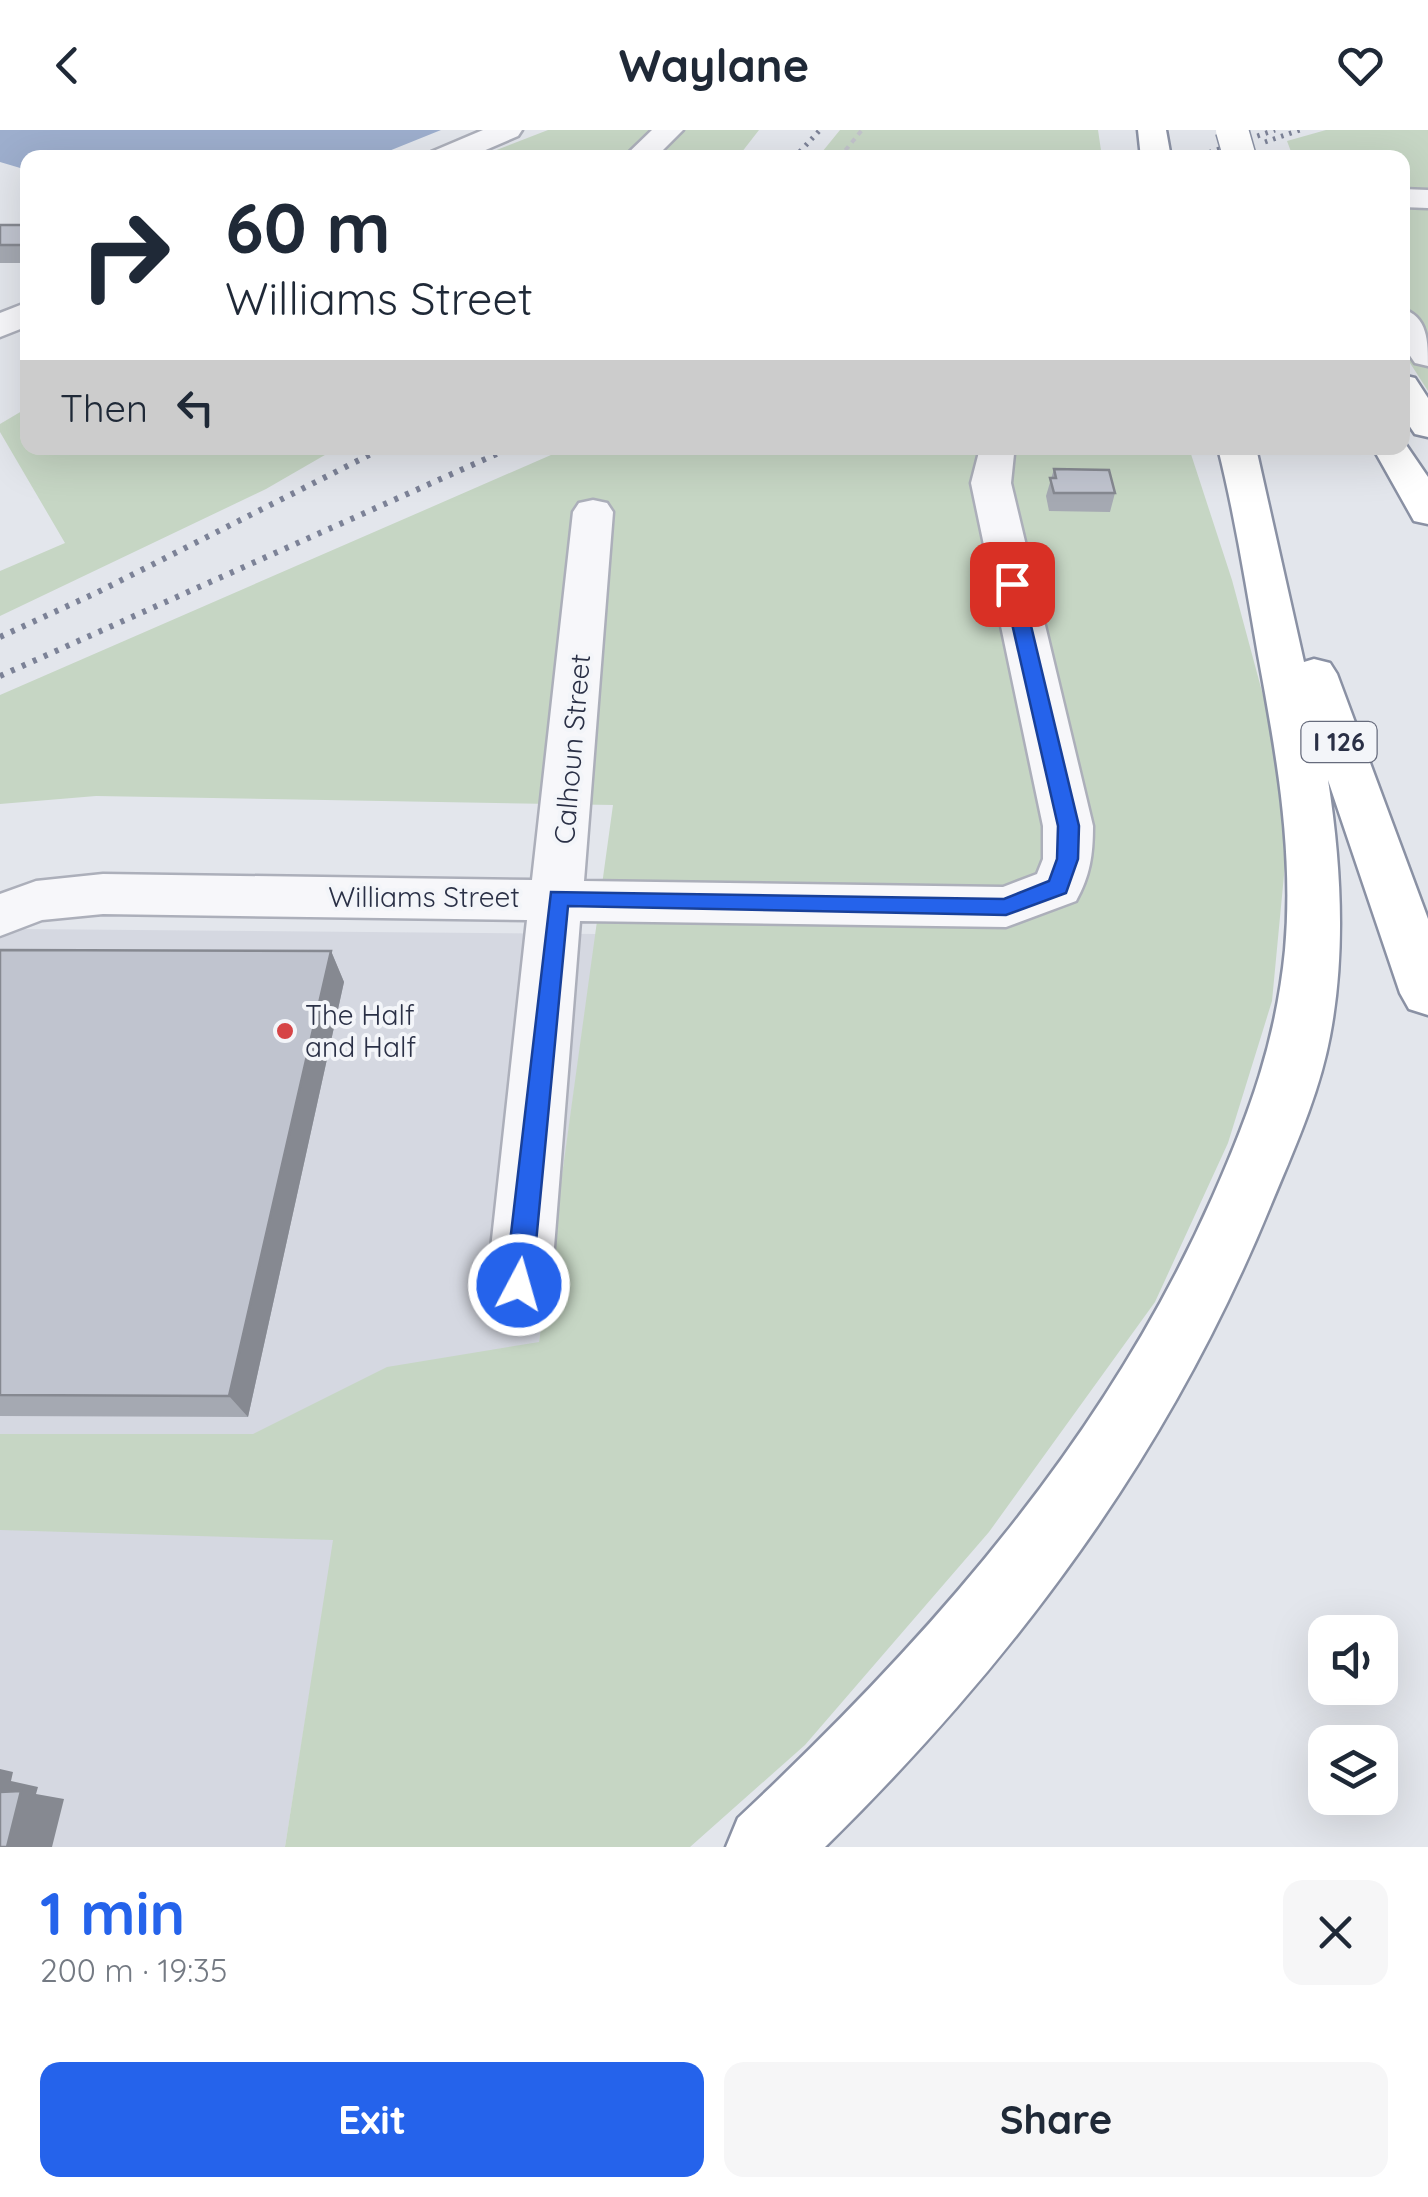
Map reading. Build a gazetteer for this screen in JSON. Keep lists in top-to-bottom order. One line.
{"streets":{"highway":["I 126"],"street":["Calhoun Street","Williams Street"]},"crossings":[["Calhoun Street","Williams Street"]],"places":["The Half and Half"],"page":{"header":"Waylane","turn":["60 m","Williams Street"],"then":"Then","heading":["1 min","200 m · 19:35"],"buttons":["Exit","Share"]}}
